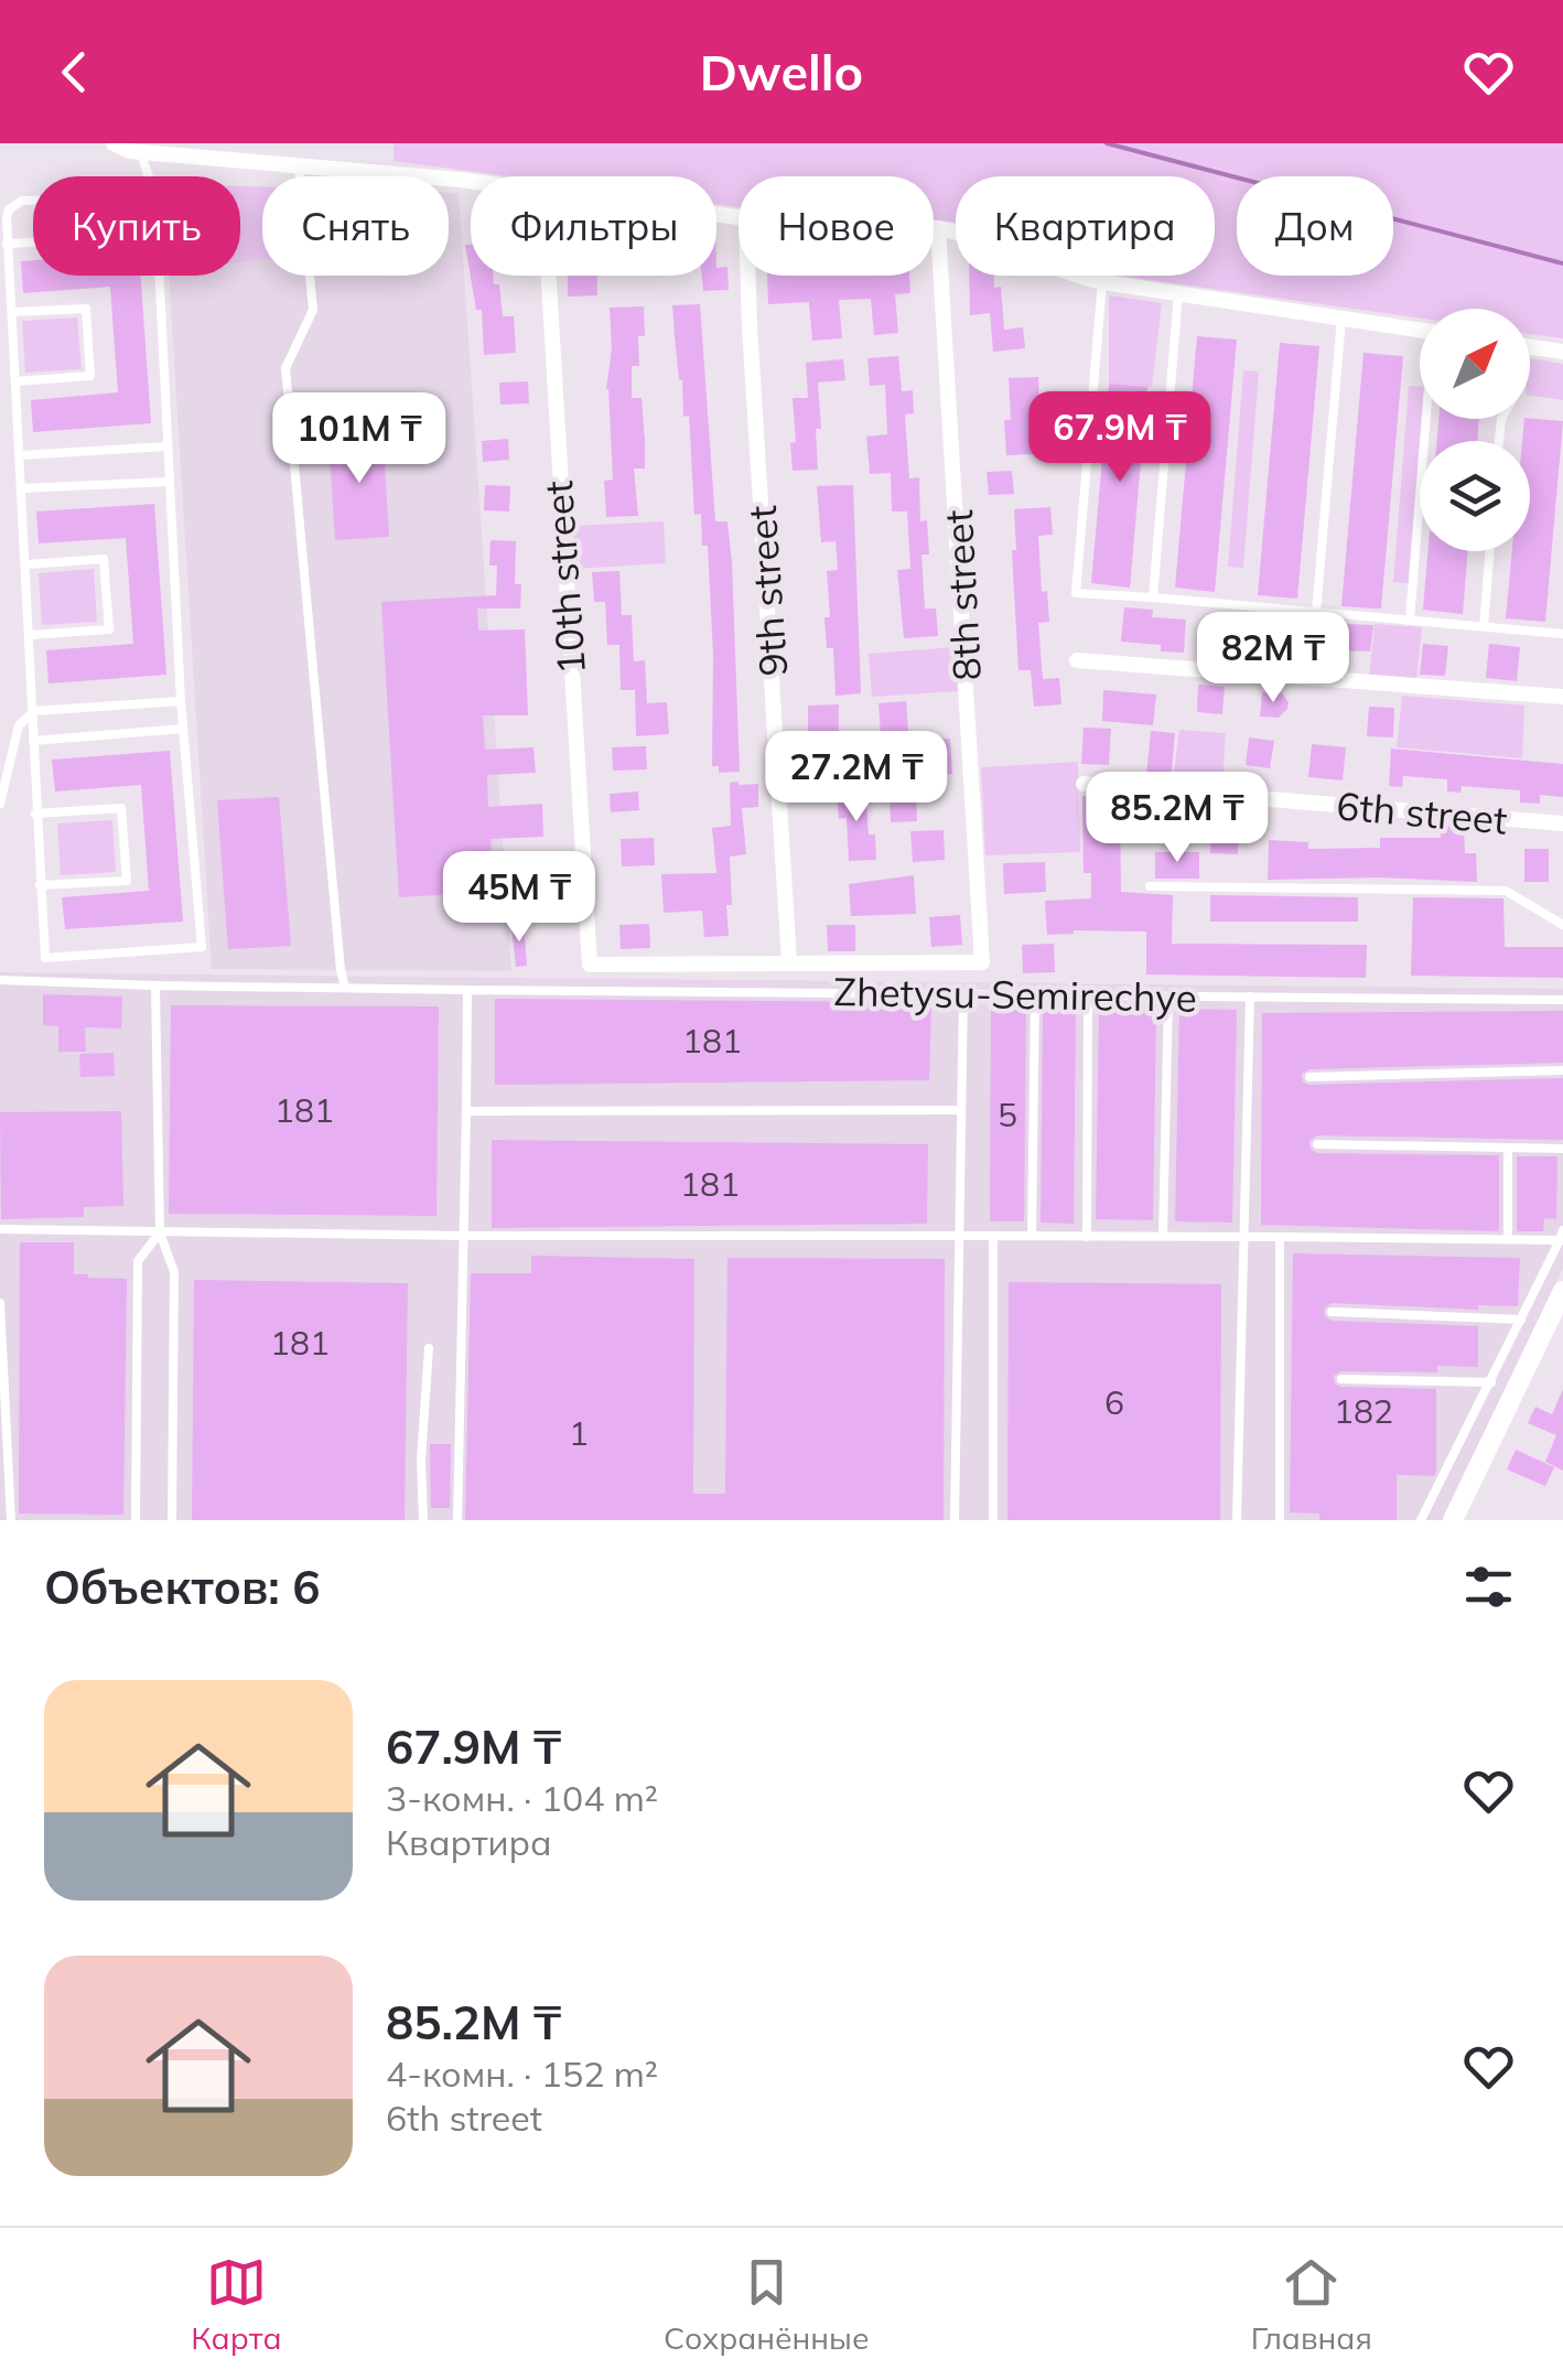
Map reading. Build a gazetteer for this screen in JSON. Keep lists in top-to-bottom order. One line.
{"streets":{"street":["10th street","9th street","8th street","6th street"],"lane":["Zhetysu-Semirechye"]},"crossings":[["10th street","9th street"],["10th street","8th street"],["9th street","8th street"]],"house_numbers":["181","181","5","181","181","6","182","1"],"north":"top right","page":{"header":"Dwello","chip":["Купить","Снять","Фильтры","Новое","Квартира","Дом"],"price":["67.9M ₸","101M ₸","82M ₸","27.2M ₸","85.2M ₸","45M ₸"],"heading":"Объектов: 6","list":[{"name":"67.9M ₸","note":"3-комн. · 104 m² · Квартира"},{"name":"85.2M ₸","note":"4-комн. · 152 m² · 6th street"}],"tabs":["Карта","Сохранённые","Главная"]}}
